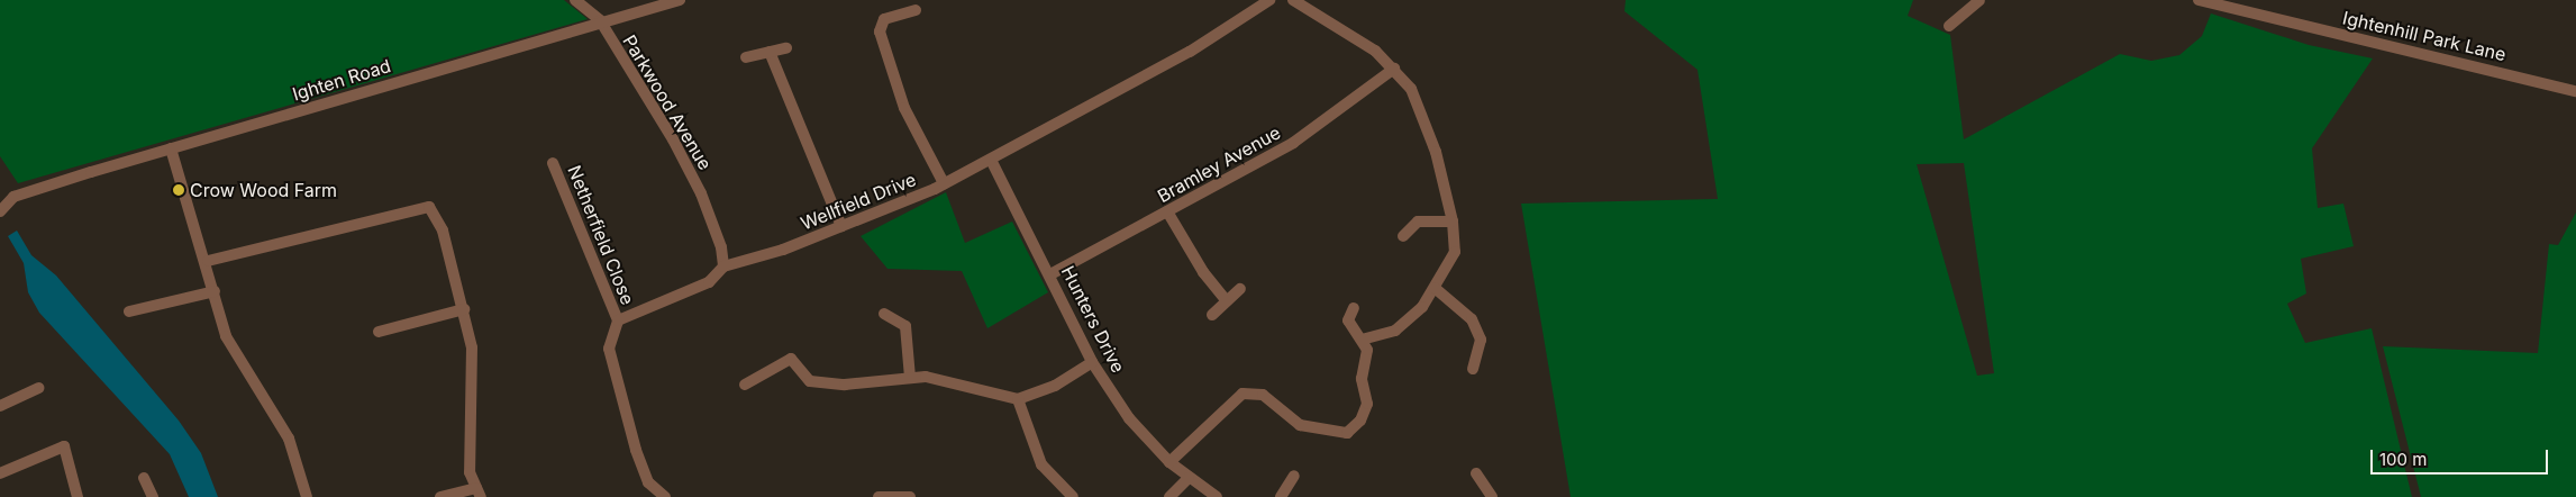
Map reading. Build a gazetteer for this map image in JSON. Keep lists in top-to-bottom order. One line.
{"streets":{"street":["Ightenhill Park Lane","Ighten Road","Parkwood Avenue","Bramley Avenue","Wellfield Drive","Netherfield Close","Hunters Drive"]},"crossings":[["Ighten Road","Parkwood Avenue"],["Parkwood Avenue","Wellfield Drive"],["Bramley Avenue","Hunters Drive"],["Wellfield Drive","Netherfield Close"],["Wellfield Drive","Hunters Drive"]],"places":["Crow Wood Farm"],"scale_bar":"100 m"}
